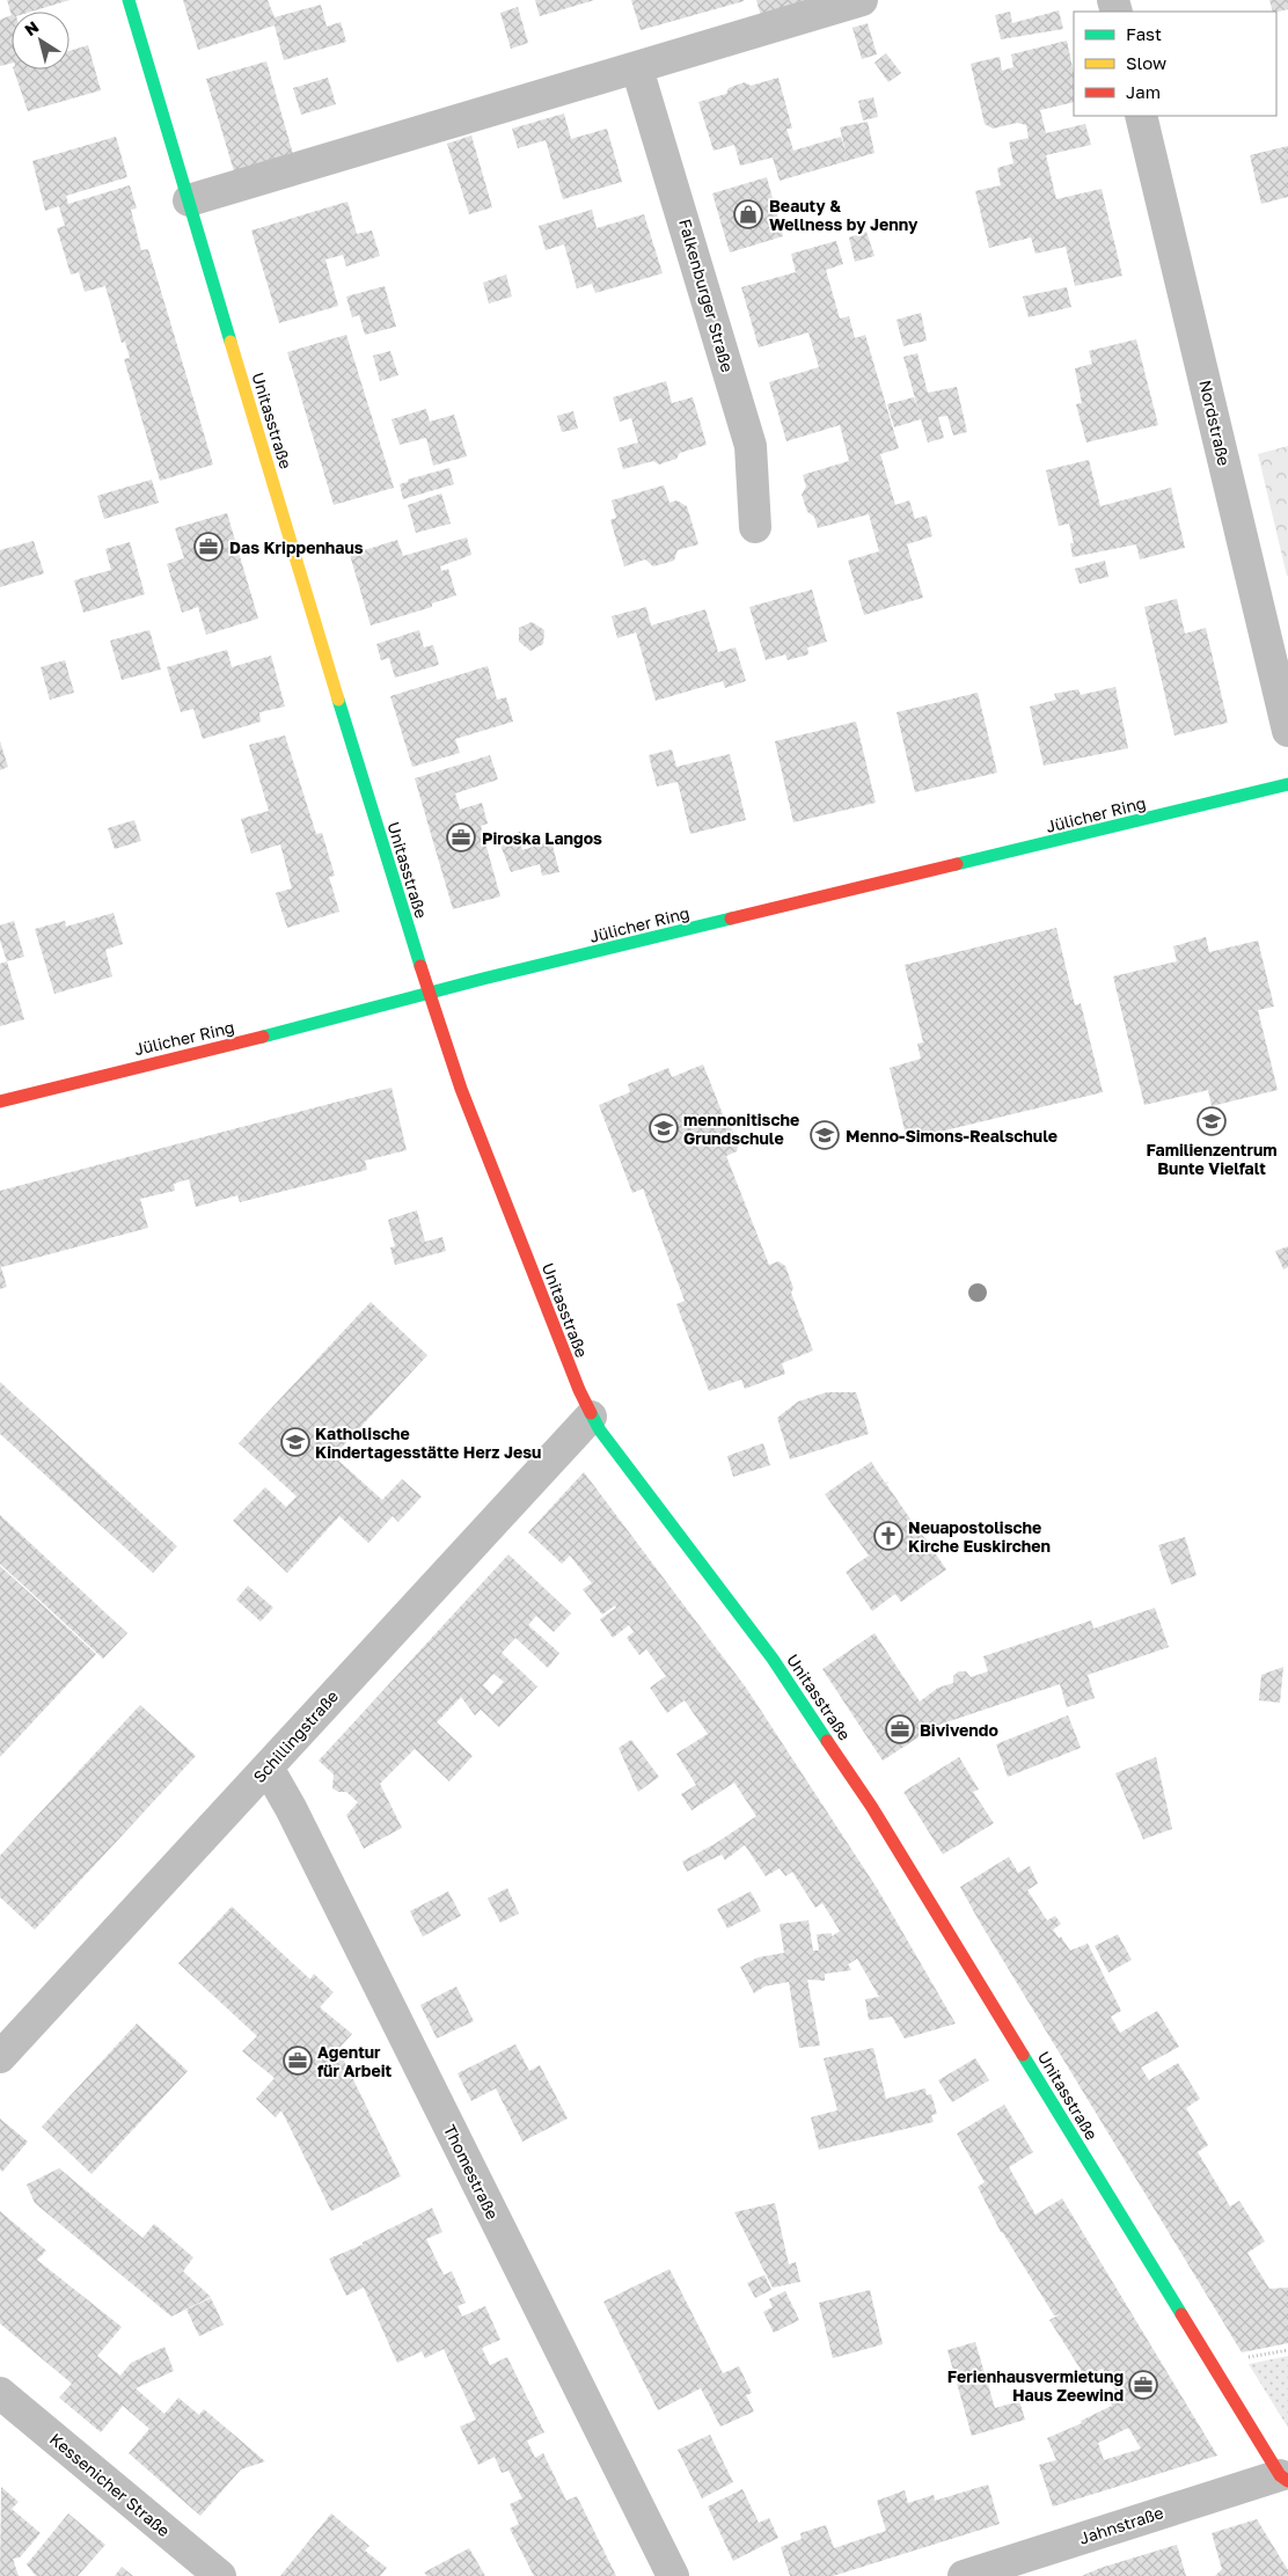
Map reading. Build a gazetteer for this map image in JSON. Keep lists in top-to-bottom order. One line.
{"streets":{"street":["Falkenburger Straße","Unitasstraße","Nordstraße","Jülicher Ring","Schillingstraße","Thomestraße","Kessenicher Straße","Jahnstraße"]},"crossings":[["Unitasstraße","Jülicher Ring"],["Unitasstraße","Schillingstraße"],["Unitasstraße","Jahnstraße"],["Schillingstraße","Thomestraße"]],"places":{"shop":["Beauty & Wellness by Jenny"],"office":["Das Krippenhaus","Piroska Langos","Bivivendo","Agentur für Arbeit","Ferienhausvermietung Haus Zeewind"],"school or university":["Familienzentrum Bunte Vielfalt","mennonitische Grundschule","Menno-Simons-Realschule","Katholische Kindertagesstätte Herz Jesu"],"church":["Neuapostolische Kirche Euskirchen"]},"legend":["Fast","Slow","Jam"],"north":"top left"}
